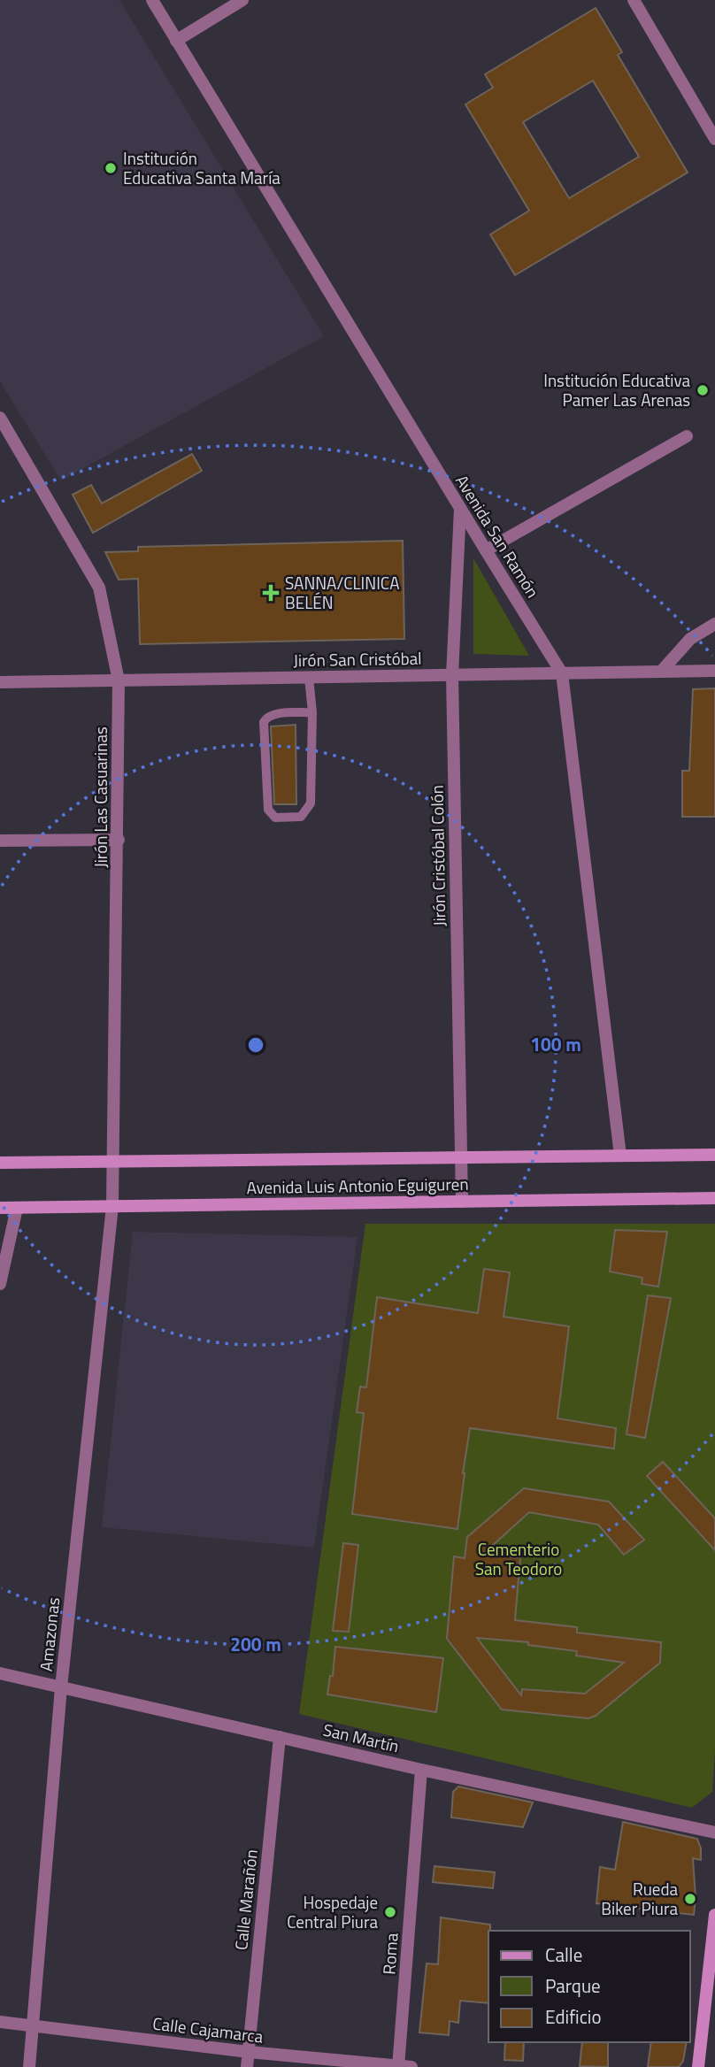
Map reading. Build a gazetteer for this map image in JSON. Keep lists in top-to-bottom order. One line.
{"streets":{"main road":["Avenida Luis Antonio Eguiguren"],"street":["Avenida San Ramón","Jirón San Cristóbal","Jirón Las Casuarinas","Jirón Cristóbal Colón","Amazonas","San Martín","Calle Marañón","Roma","Calle Cajamarca"]},"crossings":[["Avenida San Ramón","Jirón San Cristóbal"],["Avenida San Ramón","Jirón Cristóbal Colón"],["Avenida San Ramón","Avenida Luis Antonio Eguiguren"],["Jirón San Cristóbal","Jirón Las Casuarinas"],["Jirón San Cristóbal","Jirón Cristóbal Colón"],["Jirón Las Casuarinas","Avenida Luis Antonio Eguiguren"],["Jirón Las Casuarinas","Amazonas"],["Jirón Cristóbal Colón","Avenida Luis Antonio Eguiguren"],["Avenida Luis Antonio Eguiguren","Amazonas"],["Amazonas","San Martín"],["Amazonas","Calle Cajamarca"],["San Martín","Calle Marañón"],["San Martín","Roma"],["Calle Marañón","Calle Cajamarca"],["Roma","Calle Cajamarca"]],"parks":["Cementerio San Teodoro"],"places":{"other":["Institución Educativa Santa María","Institución Educativa Pamer Las Arenas","Rueda Biker Piura","Hospedaje Central Piura"],"health":["SANNA/CLINICA BELÉN"]},"legend":["Calle","Parque","Edificio"],"rings":["100 m","200 m"]}
